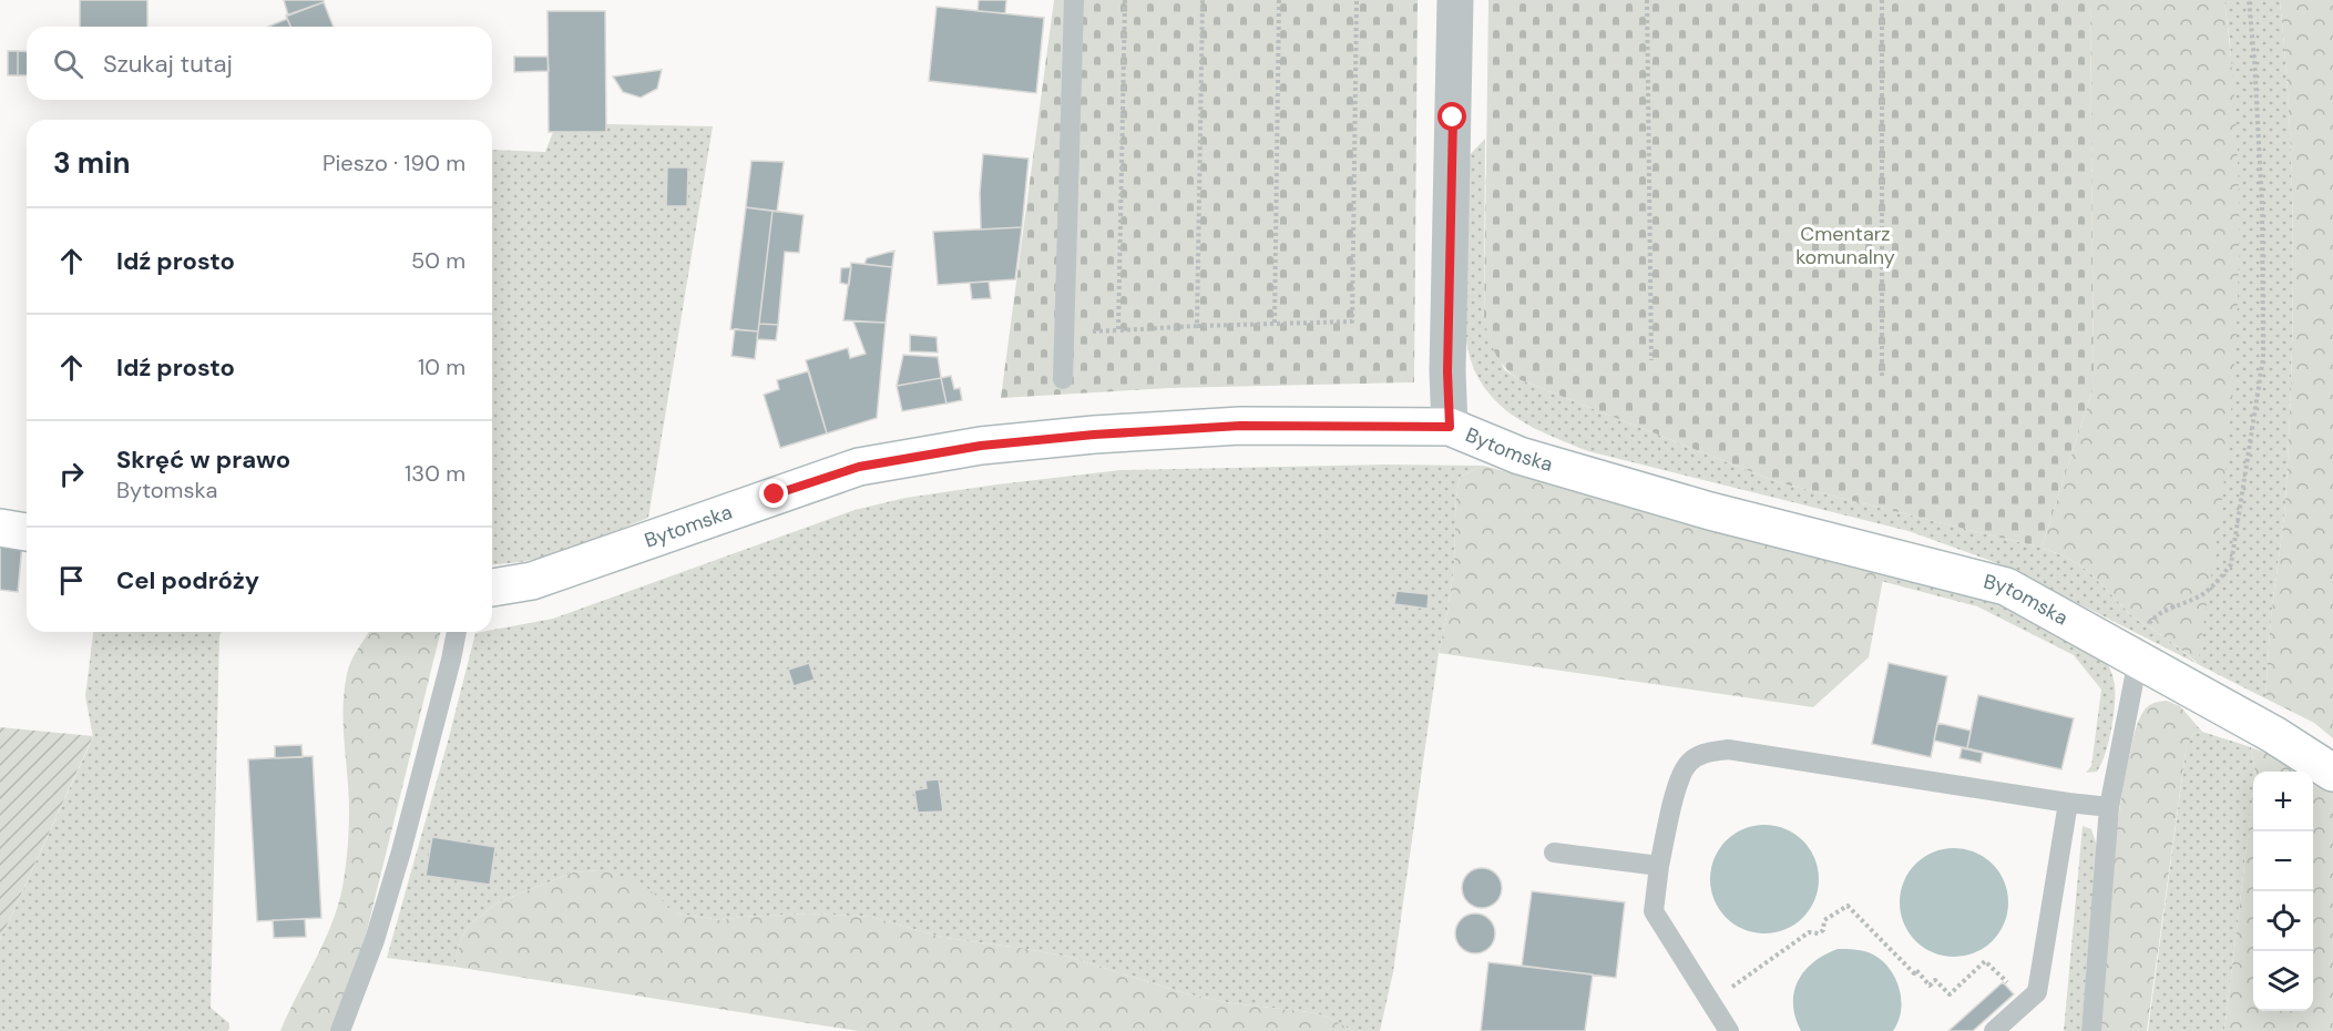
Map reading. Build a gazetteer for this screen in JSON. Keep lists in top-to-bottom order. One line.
{"streets":{"street":["Bytomska"]},"parks":["Cmentarz komunalny"],"page":{"search":"Szukaj tutaj","heading":["3 min","Pieszo · 190 m"],"list":[["Idź prosto","50 m"],["Idź prosto","10 m"],["Skręć w prawo","Bytomska","130 m"],"Cel podróży"],"map_buttons":["+","−"]}}
